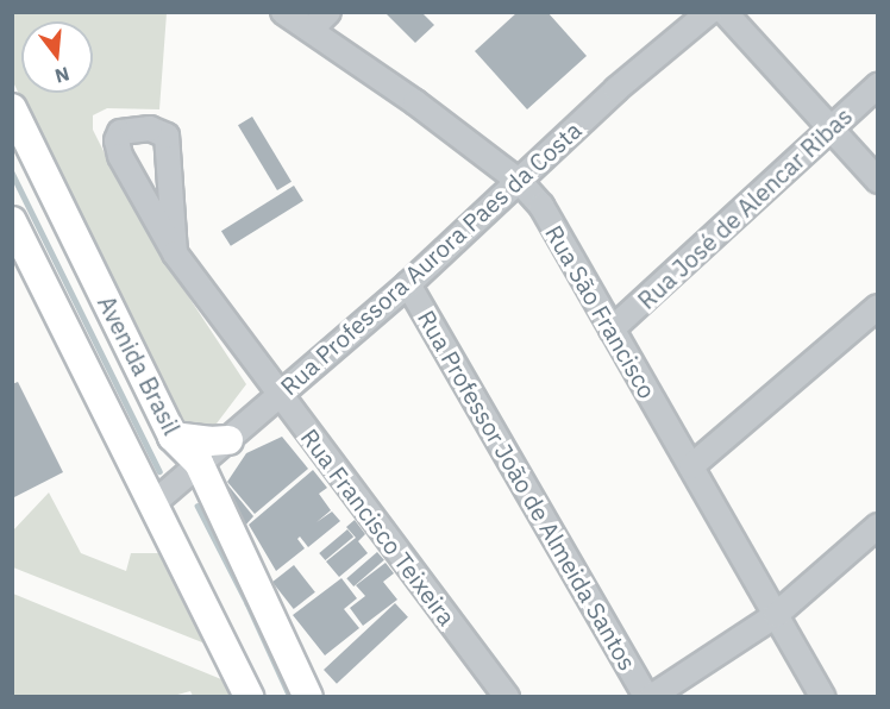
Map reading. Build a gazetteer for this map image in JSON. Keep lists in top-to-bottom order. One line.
{"streets":{"main road":["Avenida Brasil"],"street":["Rua José de Alencar Ribas","Rua Professora Aurora Paes da Costa","Rua São Francisco","Rua Professor João de Almeida Santos","Rua Francisco Teixeira"]},"crossings":[["Rua José de Alencar Ribas","Rua São Francisco"],["Rua Professora Aurora Paes da Costa","Rua São Francisco"],["Rua Professora Aurora Paes da Costa","Avenida Brasil"],["Rua Professora Aurora Paes da Costa","Rua Professor João de Almeida Santos"],["Rua Professora Aurora Paes da Costa","Rua Francisco Teixeira"]],"north":"bottom"}
